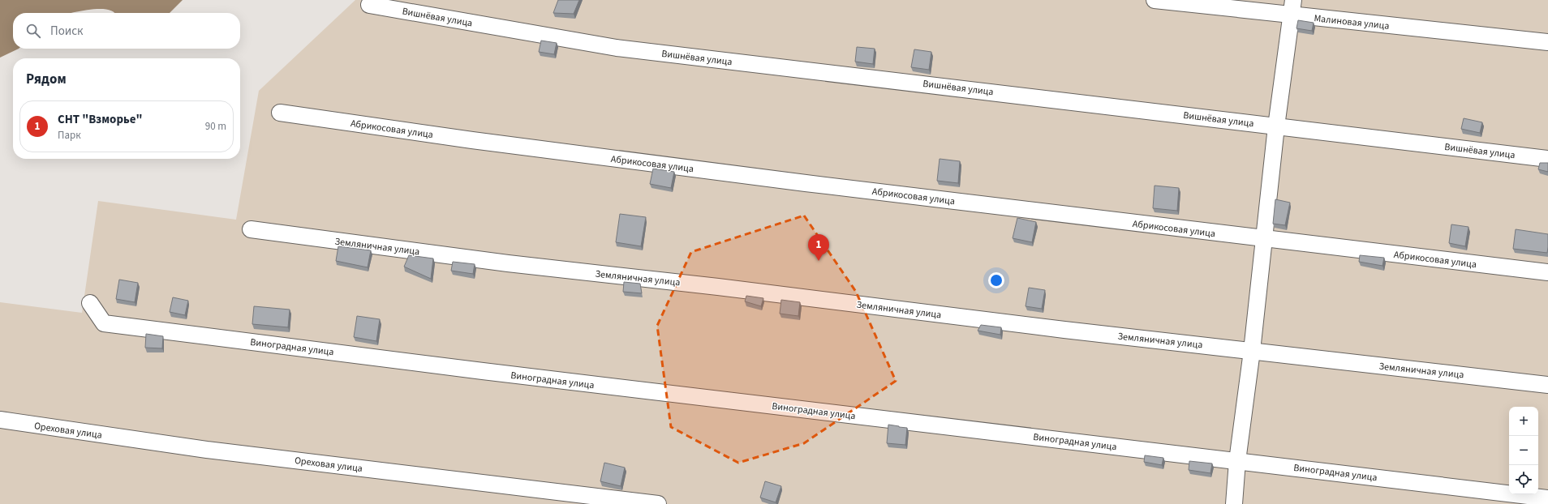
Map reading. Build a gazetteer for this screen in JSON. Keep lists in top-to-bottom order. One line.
{"streets":{"lane":["Вишнёвая улица","Малиновая улица","Абрикосовая улица","Земляничная улица","Виноградная улица","Ореховая улица"]},"page":{"search":"Поиск","heading":"Рядом","list":[{"mark":"1","name":"СНТ \"Взморье\"","note":"Парк","value":"90 m"}],"pins":"1","map_buttons":["+","−"]}}
